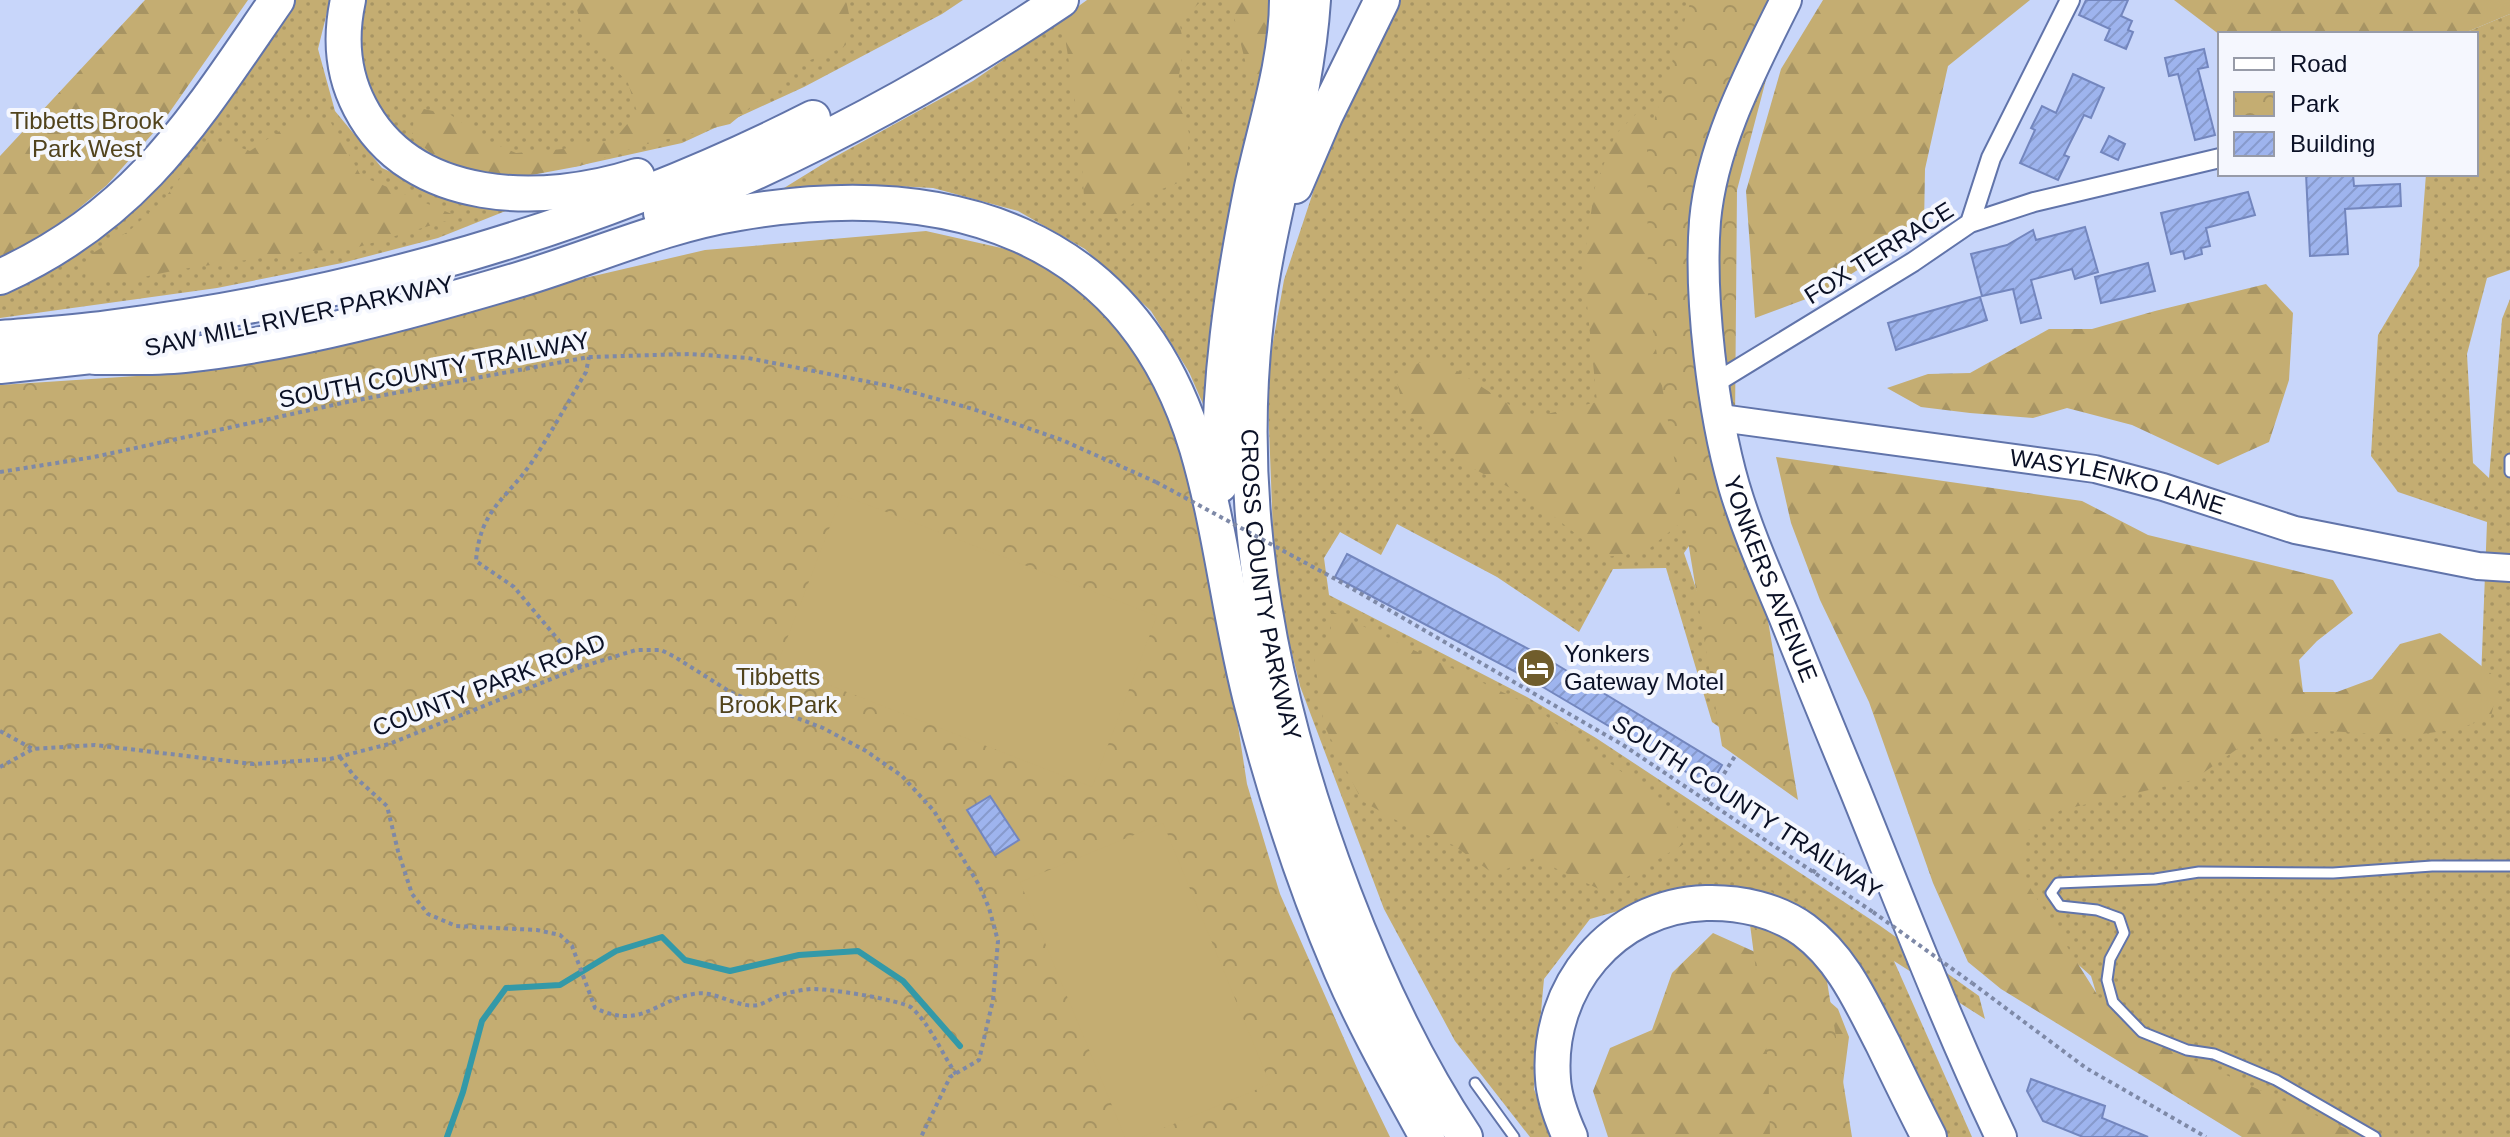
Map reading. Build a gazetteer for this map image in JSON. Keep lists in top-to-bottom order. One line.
{"streets":{"highway":["SAW MILL RIVER PARKWAY","CROSS COUNTY PARKWAY"],"main road":["YONKERS AVENUE"],"street":["FOX TERRACE","WASYLENKO LANE"],"path":["SOUTH COUNTY TRAILWAY","COUNTY PARK ROAD"]},"crossings":[["FOX TERRACE","YONKERS AVENUE"],["WASYLENKO LANE","YONKERS AVENUE"]],"parks":["Tibbetts Brook Park West","Tibbetts Brook Park"],"places":{"hotel":["Yonkers Gateway Motel"]},"legend":["Road","Park","Building"]}
